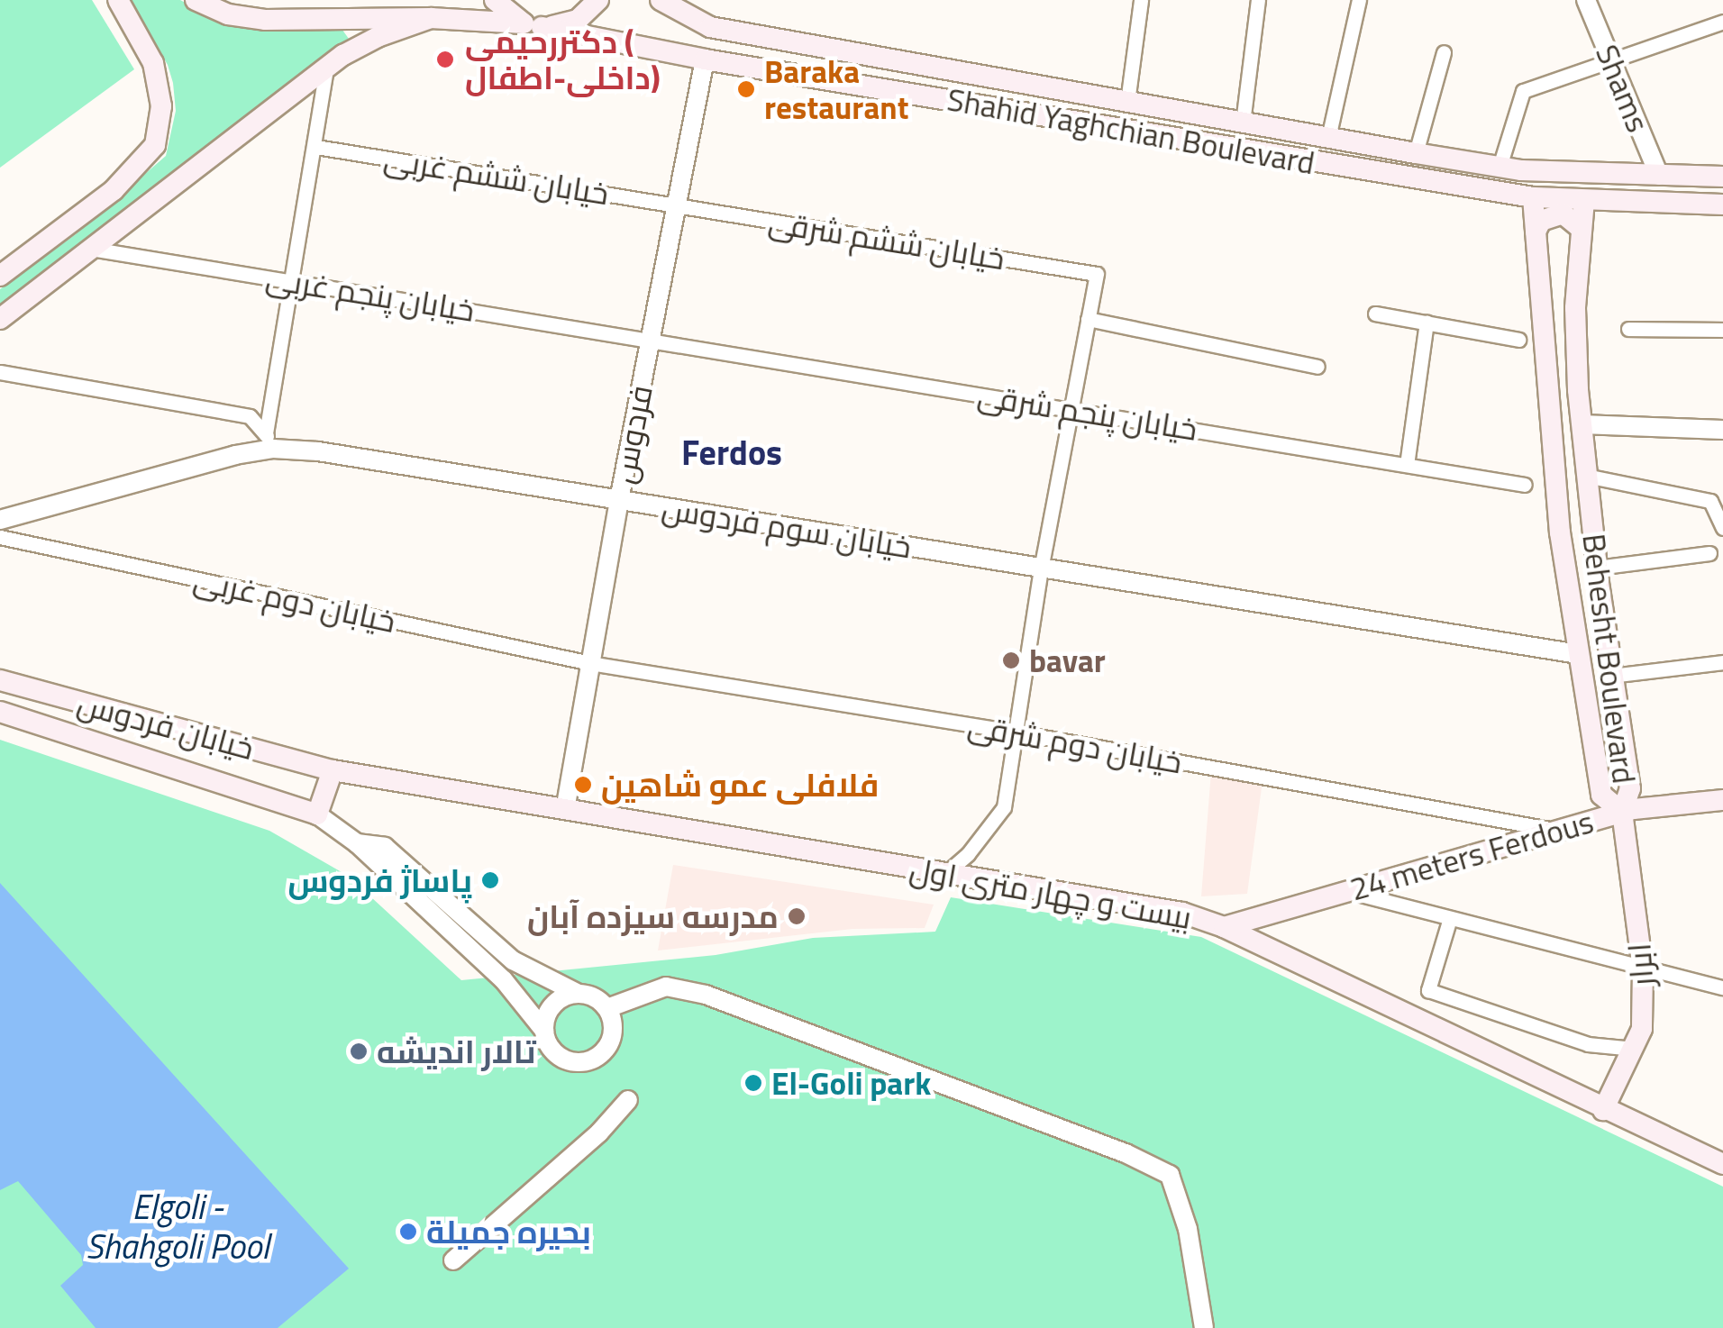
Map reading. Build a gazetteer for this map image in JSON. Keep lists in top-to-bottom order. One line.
{"streets":{"main road":["Shahid Yaghchian Boulevard","Behesht Boulevard","خیابان فردوس","24 meters Ferdous","بیست و چهار متری اول","ابرار"],"street":["Shams","خیابان ششم غربی","خیابان ششم شرقی","خیابان پنجم غربی","خیابان پنجم شرقی","فردوس","خیابان سوم فردوس","خیابان دوم غربی","خیابان دوم شرقی"]},"crossings":[["Shams","Shahid Yaghchian Boulevard"],["Shahid Yaghchian Boulevard","فردوس"],["Shahid Yaghchian Boulevard","Behesht Boulevard"],["خیابان ششم غربی","خیابان ششم شرقی"],["خیابان ششم غربی","فردوس"],["خیابان ششم شرقی","فردوس"],["خیابان پنجم غربی","خیابان پنجم شرقی"],["خیابان پنجم غربی","فردوس"],["خیابان پنجم شرقی","فردوس"],["فردوس","خیابان سوم فردوس"],["فردوس","خیابان دوم غربی"],["فردوس","خیابان دوم شرقی"],["فردوس","بیست و چهار متری اول"],["خیابان سوم فردوس","Behesht Boulevard"],["خیابان دوم غربی","خیابان دوم شرقی"],["Behesht Boulevard","24 meters Ferdous"],["Behesht Boulevard","ابرار"],["خیابان فردوس","بیست و چهار متری اول"],["خیابان دوم شرقی","24 meters Ferdous"],["24 meters Ferdous","بیست و چهار متری اول"],["24 meters Ferdous","ابرار"],["بیست و چهار متری اول","ابرار"]],"districts":["Ferdos"],"water":["Elgoli - Shahgoli Pool"],"places":["دکتررحیمی ( داخلی-اطفال)","Baraka restaurant","bavar","فلافلی عمو شاهین","پاساژ فردوس","مدرسه سیزده آبان","تالار اندیشه","El-Goli park","بحیره جمیلة"]}
